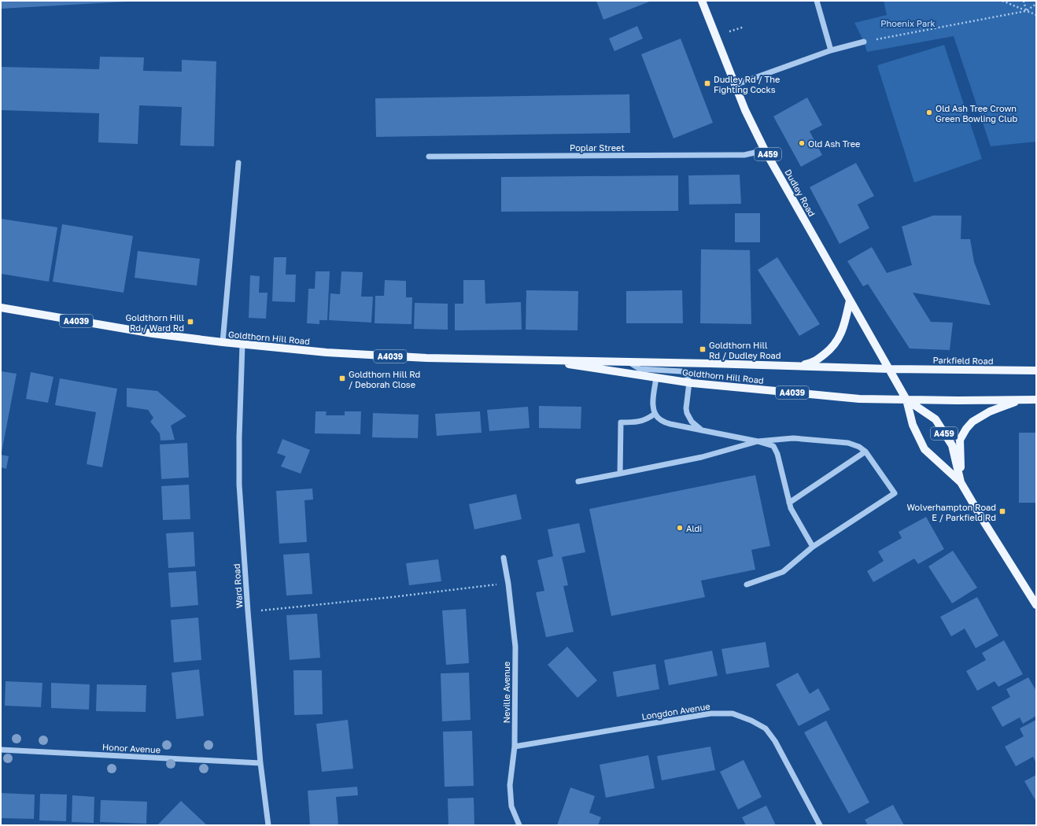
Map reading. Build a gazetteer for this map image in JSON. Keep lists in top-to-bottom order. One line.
{"streets":{"main road":["A459","Dudley Road","A4039","Goldthorn Hill Road","Parkfield Road"],"street":["Poplar Street","Ward Road","Neville Avenue","Longdon Avenue","Honor Avenue"]},"crossings":[["Poplar Street","Dudley Road"],["A459","Dudley Road"],["A459","A4039"],["A459","Goldthorn Hill Road"],["A459","Parkfield Road"],["Dudley Road","Goldthorn Hill Road"],["Dudley Road","Parkfield Road"],["A4039","Goldthorn Hill Road"],["Goldthorn Hill Road","Parkfield Road"],["Goldthorn Hill Road","Ward Road"],["Ward Road","Honor Avenue"],["Neville Avenue","Longdon Avenue"]],"parks":["Phoenix Park"],"places":{"transit":["Dudley Rd / The Fighting Cocks","Goldthorn Hill Rd / Ward Rd","Goldthorn Hill Rd / Dudley Road","Goldthorn Hill Rd / Deborah Close","Wolverhampton Road E / Parkfield Rd"],"other":["Old Ash Tree Crown Green Bowling Club","Old Ash Tree","Aldi"]}}
